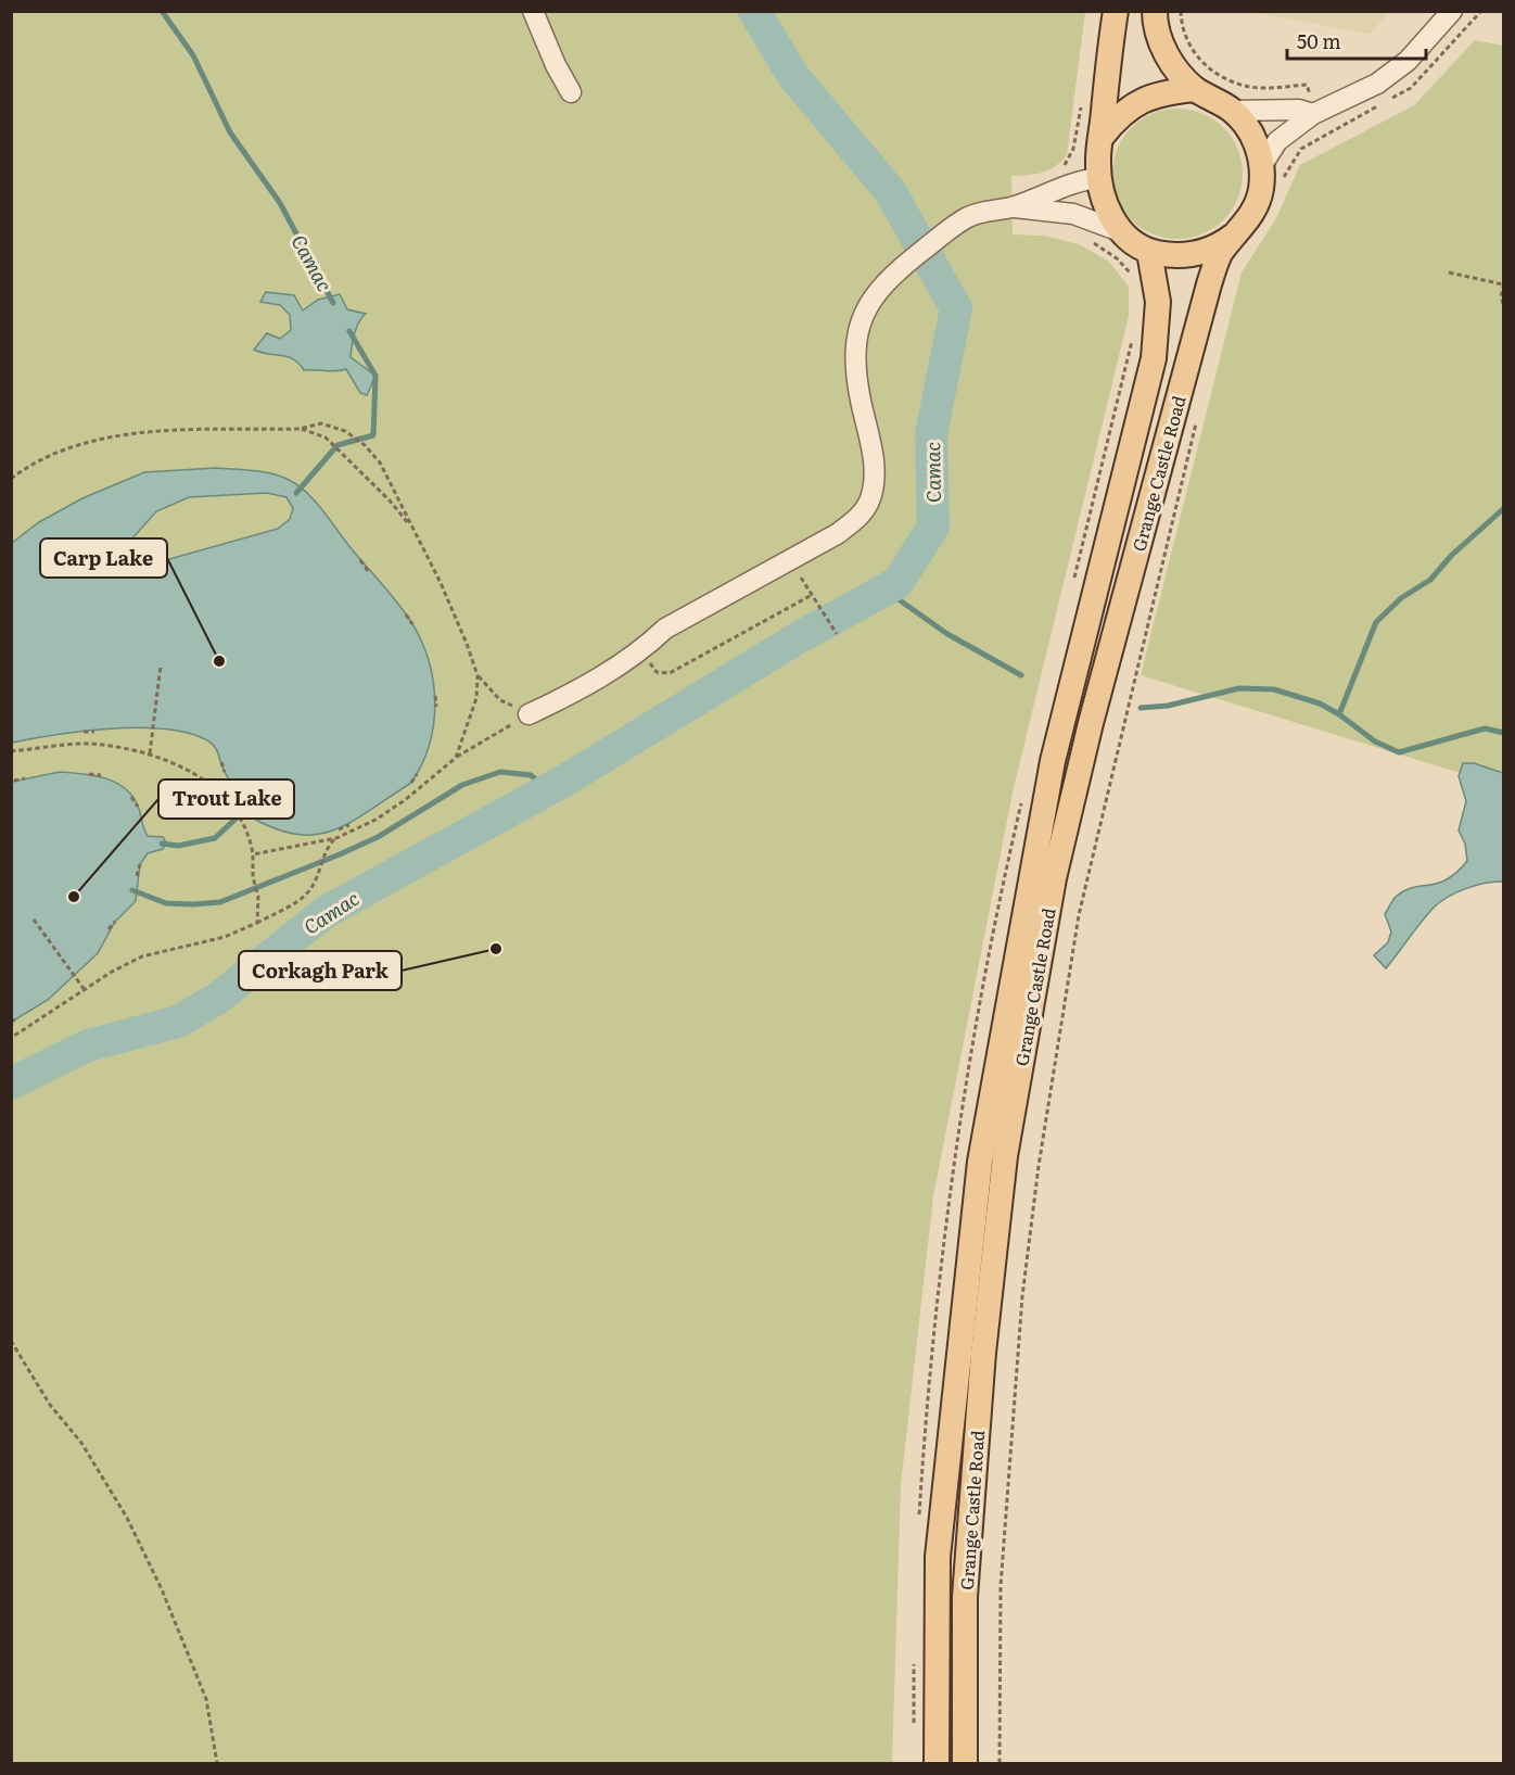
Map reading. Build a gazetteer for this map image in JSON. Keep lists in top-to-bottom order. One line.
{"streets":{"main road":["Grange Castle Road"]},"water":["Camac"],"places":["Carp Lake","Trout Lake","Corkagh Park"],"scale_bar":"50 m"}
